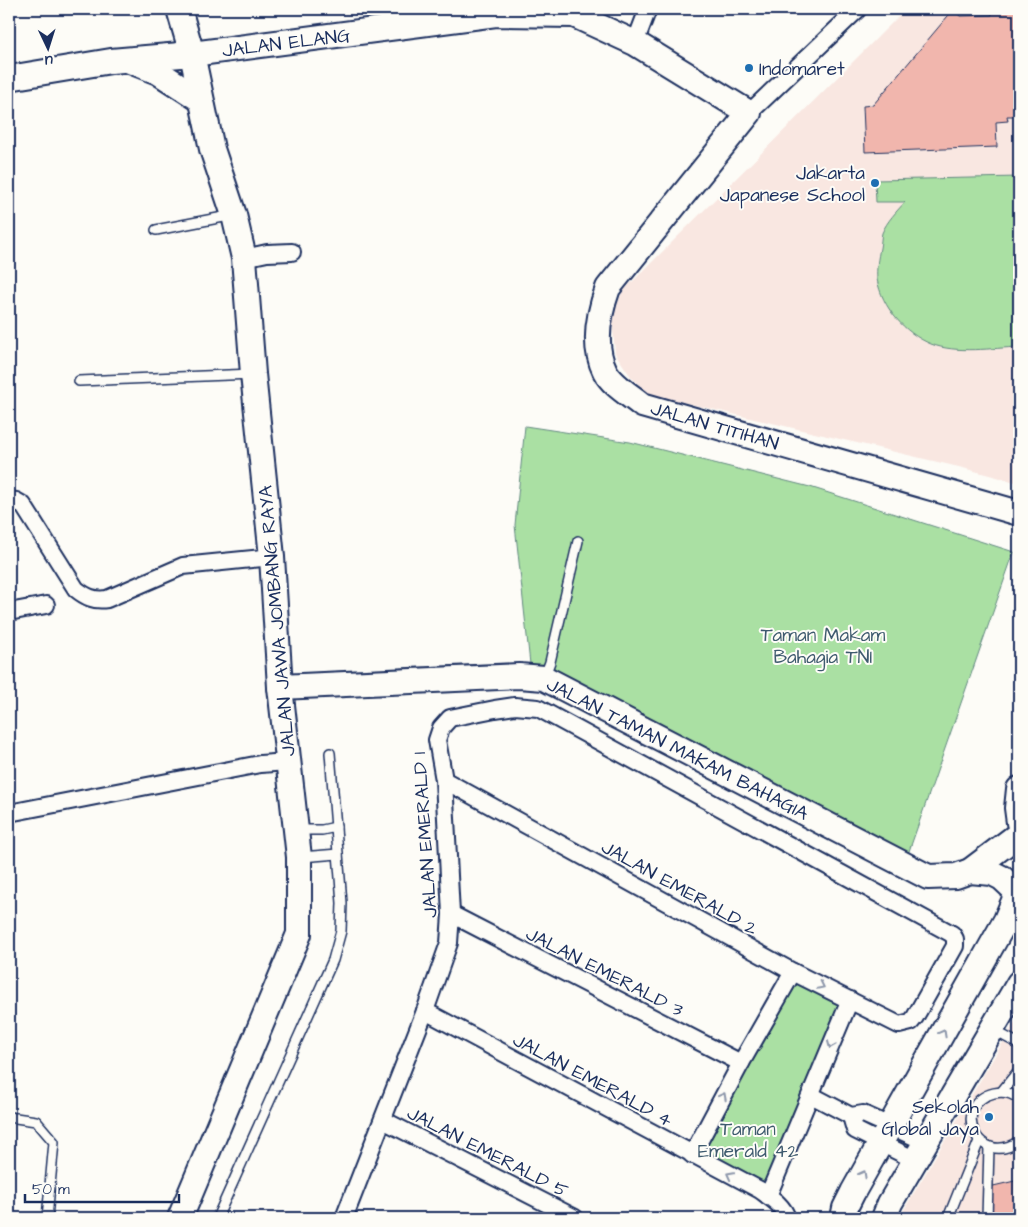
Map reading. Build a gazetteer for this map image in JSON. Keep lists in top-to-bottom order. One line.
{"streets":{"main road":["JALAN ELANG","JALAN TITIHAN","JALAN JAWA JOMBANG RAYA","JALAN TAMAN MAKAM BAHAGIA"],"street":["JALAN EMERALD 1","JALAN EMERALD 2","JALAN EMERALD 3","JALAN EMERALD 4","JALAN EMERALD 5"]},"crossings":[["JALAN ELANG","JALAN TITIHAN"],["JALAN ELANG","JALAN JAWA JOMBANG RAYA"],["JALAN JAWA JOMBANG RAYA","JALAN TAMAN MAKAM BAHAGIA"],["JALAN EMERALD 1","JALAN EMERALD 2"],["JALAN EMERALD 1","JALAN EMERALD 3"],["JALAN EMERALD 1","JALAN EMERALD 4"],["JALAN EMERALD 1","JALAN EMERALD 5"]],"parks":["Taman Makam Bahagia TNI","Taman Emerald 42"],"places":["Indomaret","Jakarta Japanese School","Sekolah Global Jaya"],"scale_bar":"50 m","north":"bottom"}
